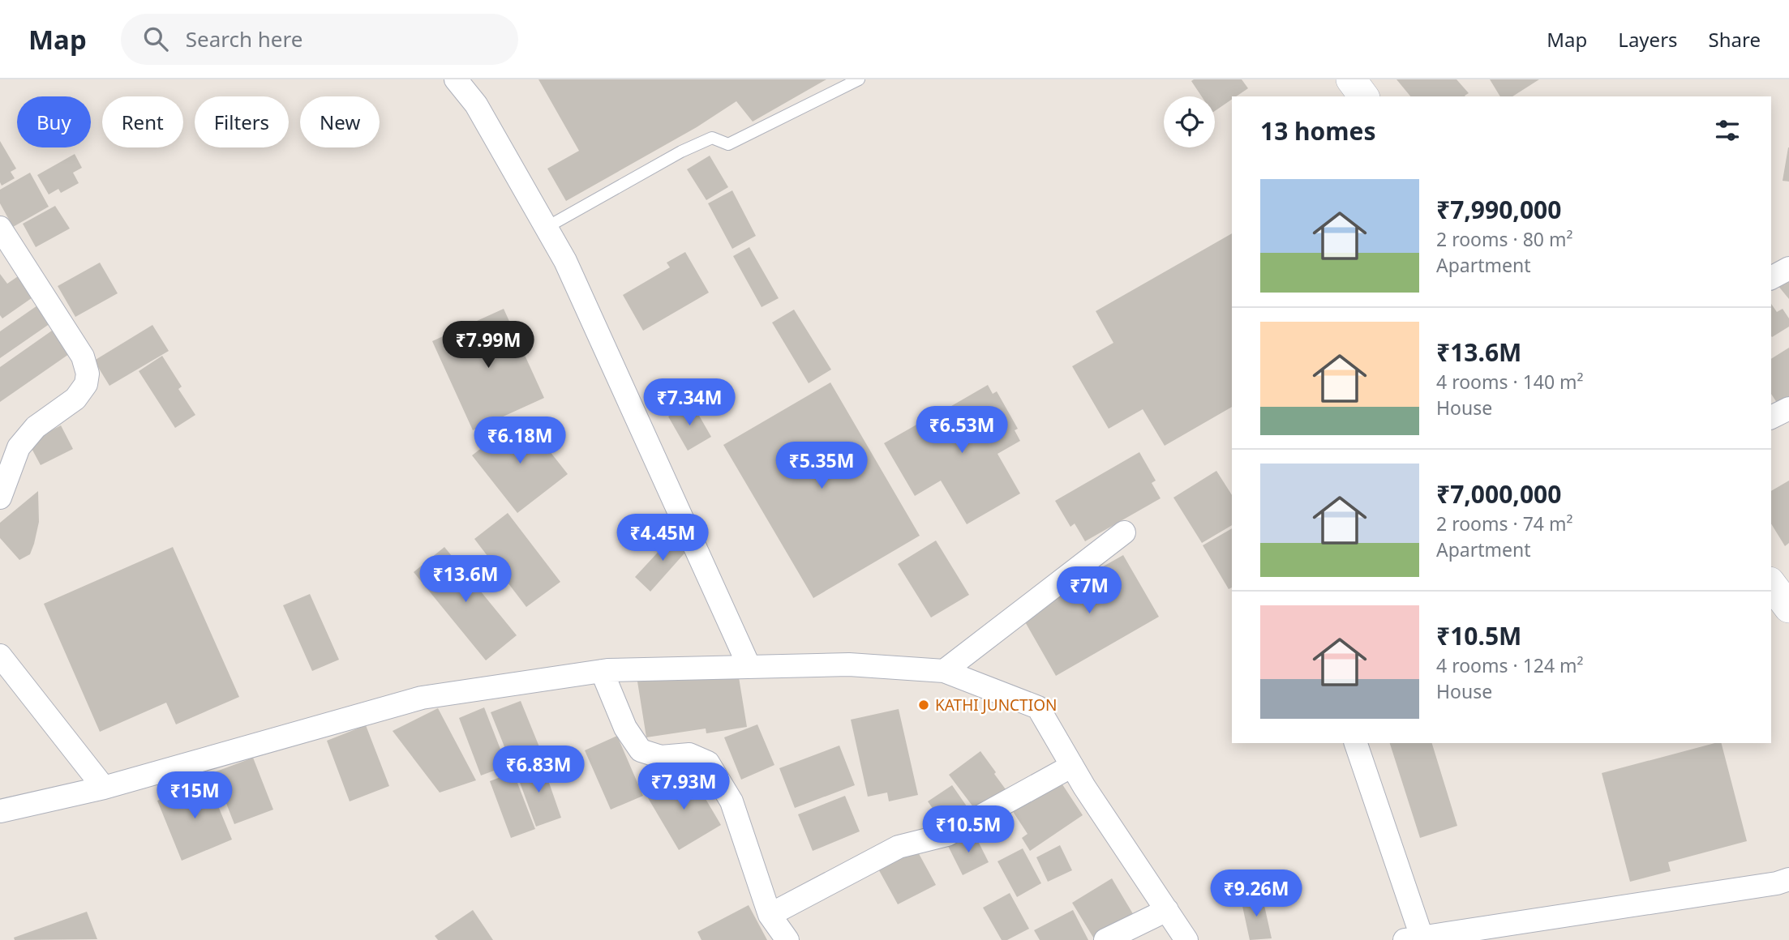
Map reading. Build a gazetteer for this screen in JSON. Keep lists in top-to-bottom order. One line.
{"places":["KATHI JUNCTION"],"page":{"header":"Map","search":"Search here","nav":["Map","Layers","Share"],"chip":["Buy","Rent","Filters","New"],"heading":"13 homes","list":[{"name":"₹7,990,000","note":"2 rooms · 80 m² · Apartment"},{"name":"₹13.6M","note":"4 rooms · 140 m² · House"},{"name":"₹7,000,000","note":"2 rooms · 74 m² · Apartment"},{"name":"₹10.5M","note":"4 rooms · 124 m² · House"}],"price":["₹7.99M","₹7.34M","₹6.53M","₹6.18M","₹5.35M","₹4.45M","₹13.6M","₹7M","₹6.83M","₹7.93M","₹15M","₹10.5M","₹9.26M"]}}
